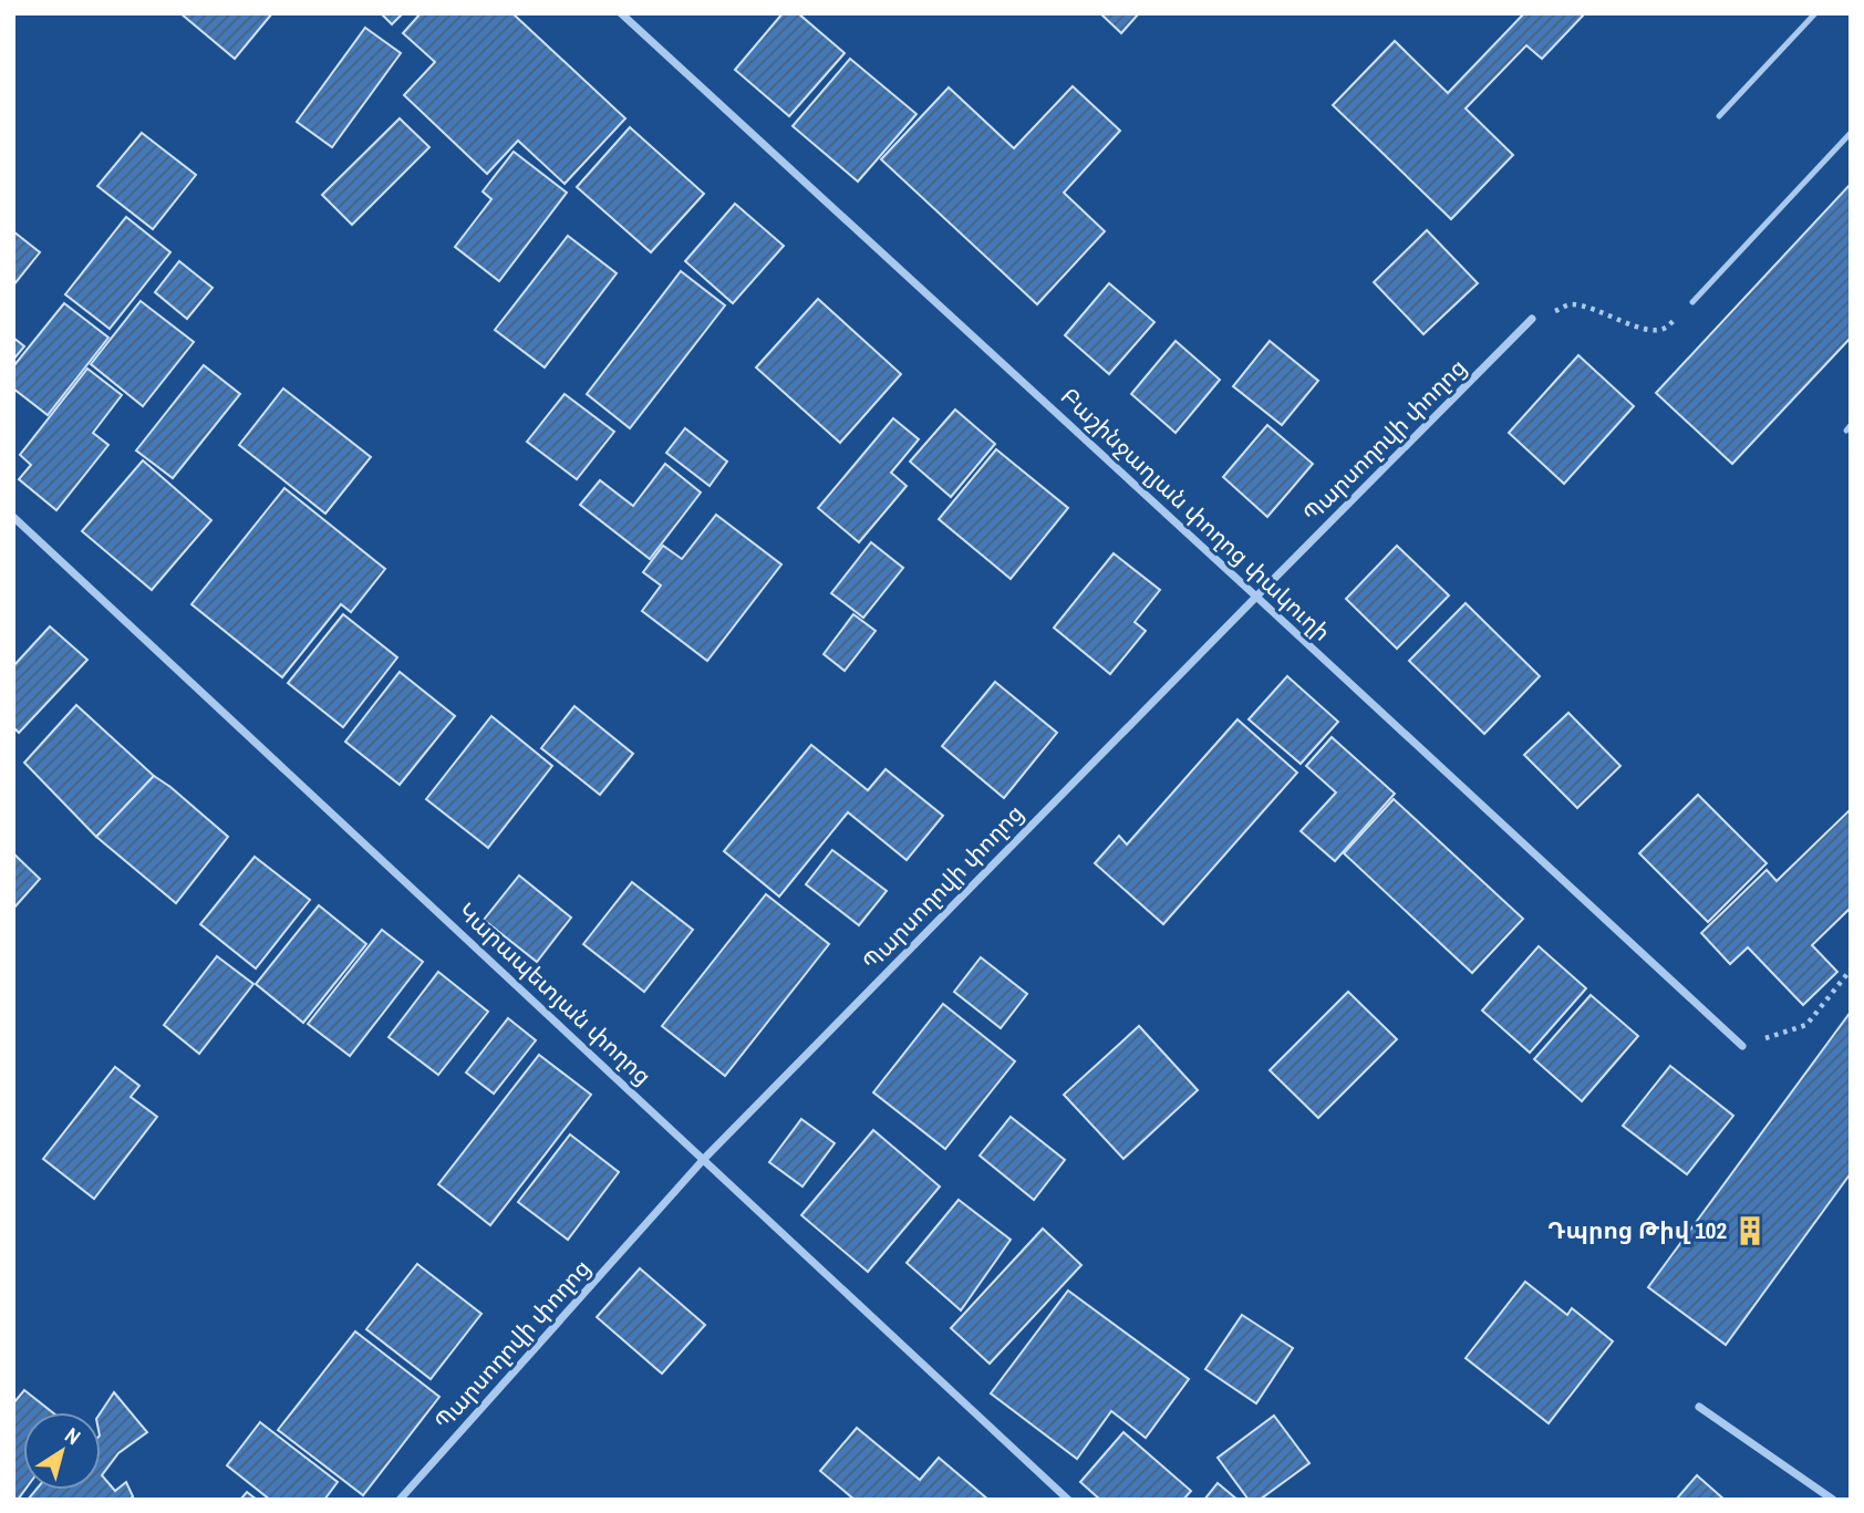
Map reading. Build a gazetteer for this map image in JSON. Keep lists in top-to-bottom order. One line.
{"streets":{"street":["Պարսողովի փողոց","Բաշինջաղյան փողոց փակուղի","Կարապետյան փողոց"]},"crossings":[["Պարսողովի փողոց","Բաշինջաղյան փողոց փակուղի"],["Պարսողովի փողոց","Կարապետյան փողոց"]],"places":{"building":["Դպրոց Թիվ 102"]},"north":"top right"}
